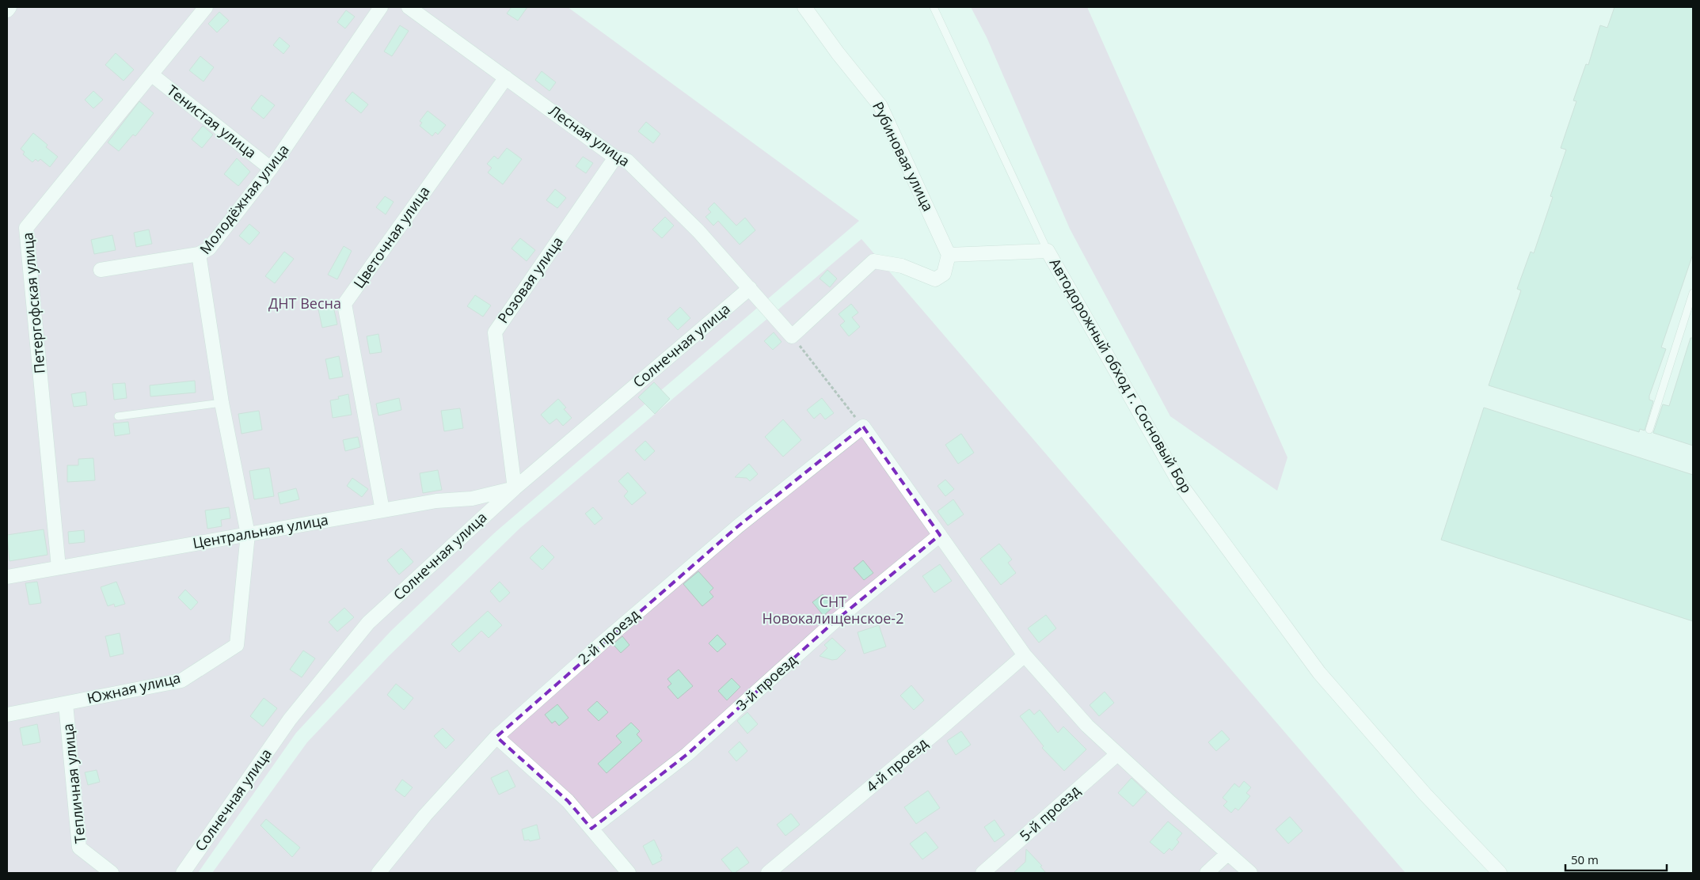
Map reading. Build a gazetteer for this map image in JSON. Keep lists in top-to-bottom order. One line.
{"streets":{"street":["Тенистая улица","Лесная улица","Рубиновая улица","Молодёжная улица","Цветочная улица","Розовая улица","Петергофская улица","Солнечная улица","Автодорожный обход г. Сосновый Бор","Центральная улица","2-й проезд","3-й проезд","Южная улица","4-й проезд","Тепличная улица","5-й проезд"]},"crossings":[["Тенистая улица","Молодёжная улица"],["Тенистая улица","Петергофская улица"],["Лесная улица","Цветочная улица"],["Лесная улица","Розовая улица"],["Лесная улица","Солнечная улица"],["Молодёжная улица","Центральная улица"],["Молодёжная улица","Южная улица"],["Цветочная улица","Центральная улица"],["Розовая улица","Солнечная улица"],["Розовая улица","Центральная улица"],["Петергофская улица","Центральная улица"],["Солнечная улица","Центральная улица"],["Центральная улица","Южная улица"],["Южная улица","Тепличная улица"]],"parks":["ДНТ Весна","СНТ Новокалищенское-2"],"scale_bar":"50 m"}
